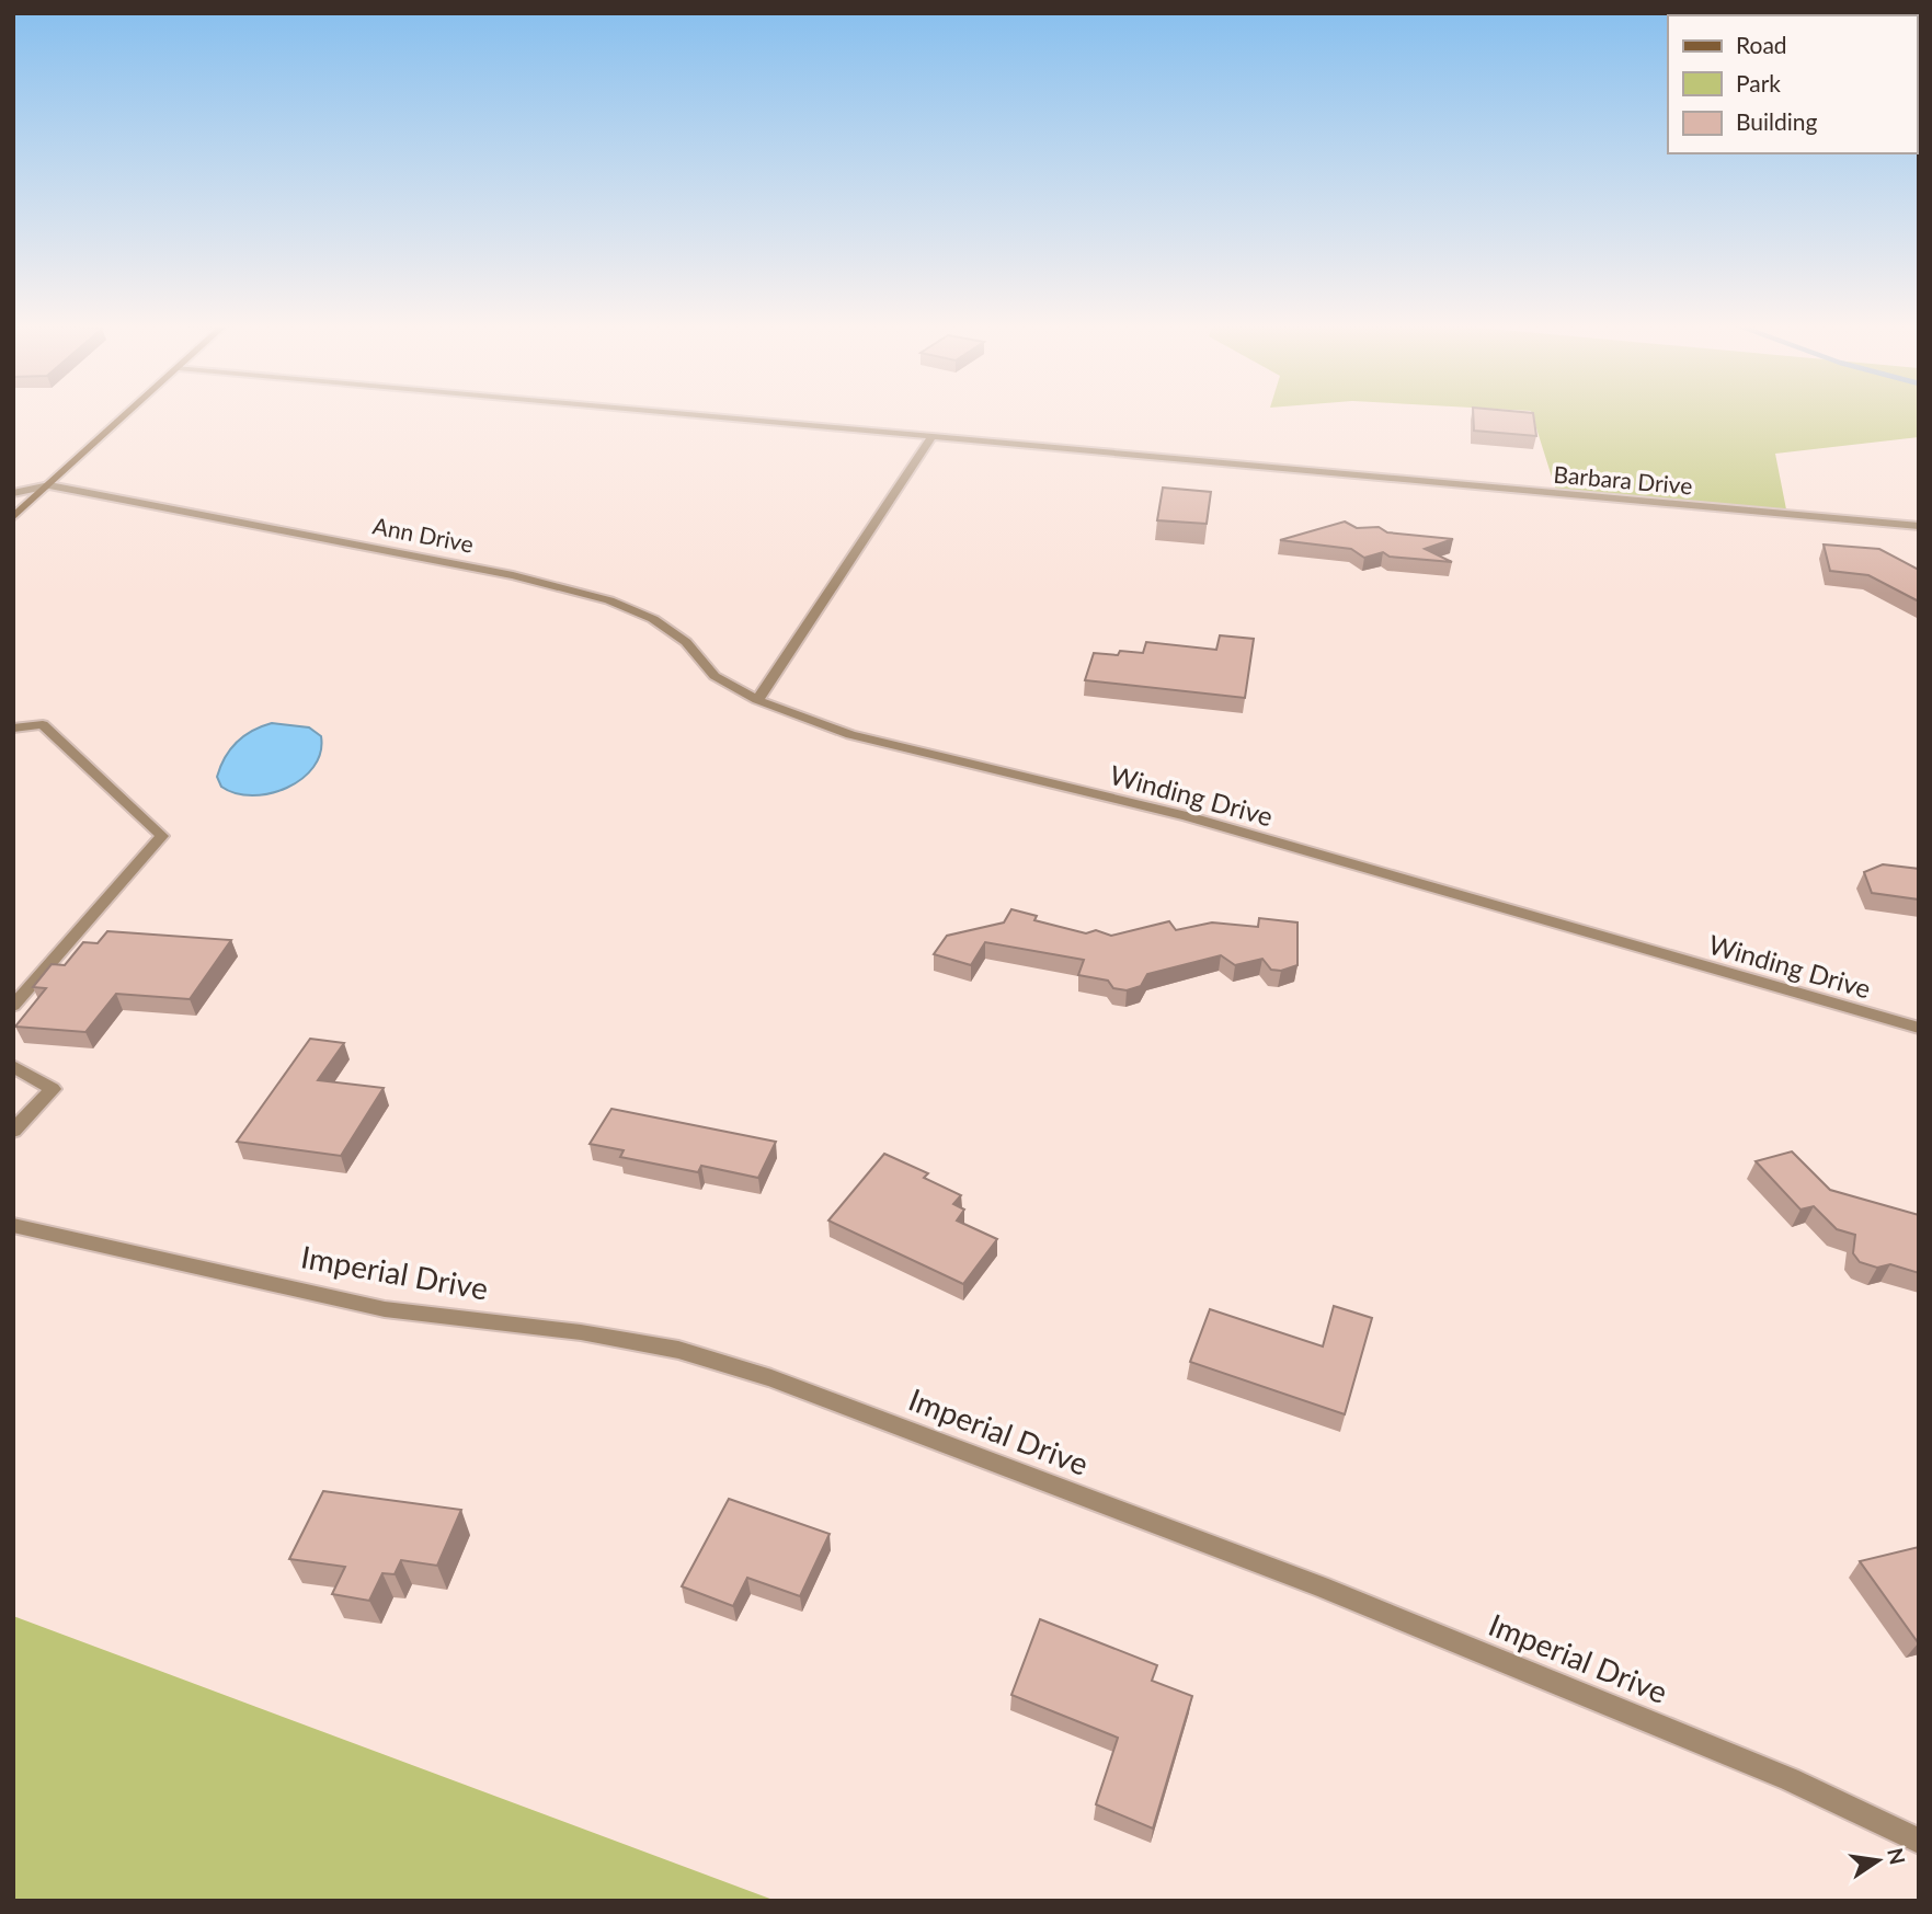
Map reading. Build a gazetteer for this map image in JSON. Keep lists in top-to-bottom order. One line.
{"streets":{"street":["Barbara Drive","Ann Drive","Winding Drive","Imperial Drive"]},"crossings":[["Ann Drive","Winding Drive"]],"legend":["Road","Park","Building"],"north":"right"}
